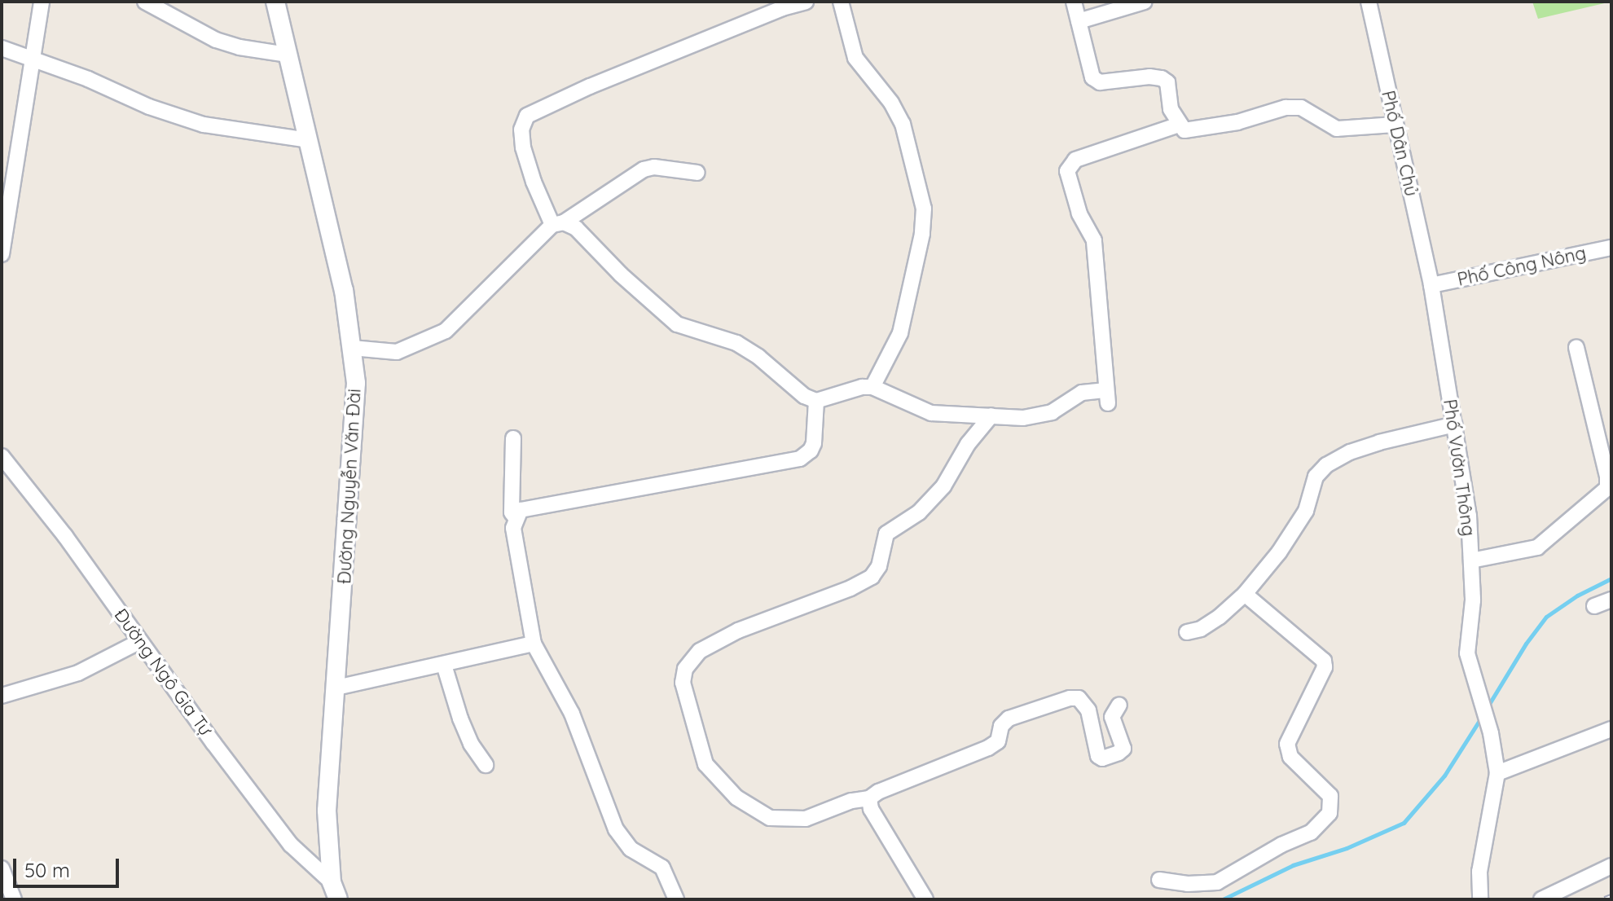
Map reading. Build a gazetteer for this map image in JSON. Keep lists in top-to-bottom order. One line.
{"streets":{"street":["Phố Dân Chủ","Phố Công Nông","Phố Vườn Thông","Đường Nguyễn Văn Đài","Đường Ngô Gia Tự"]},"crossings":[["Phố Dân Chủ","Phố Công Nông"],["Phố Dân Chủ","Phố Vườn Thông"],["Phố Công Nông","Phố Vườn Thông"],["Đường Nguyễn Văn Đài","Đường Ngô Gia Tự"]],"scale_bar":"50 m"}
